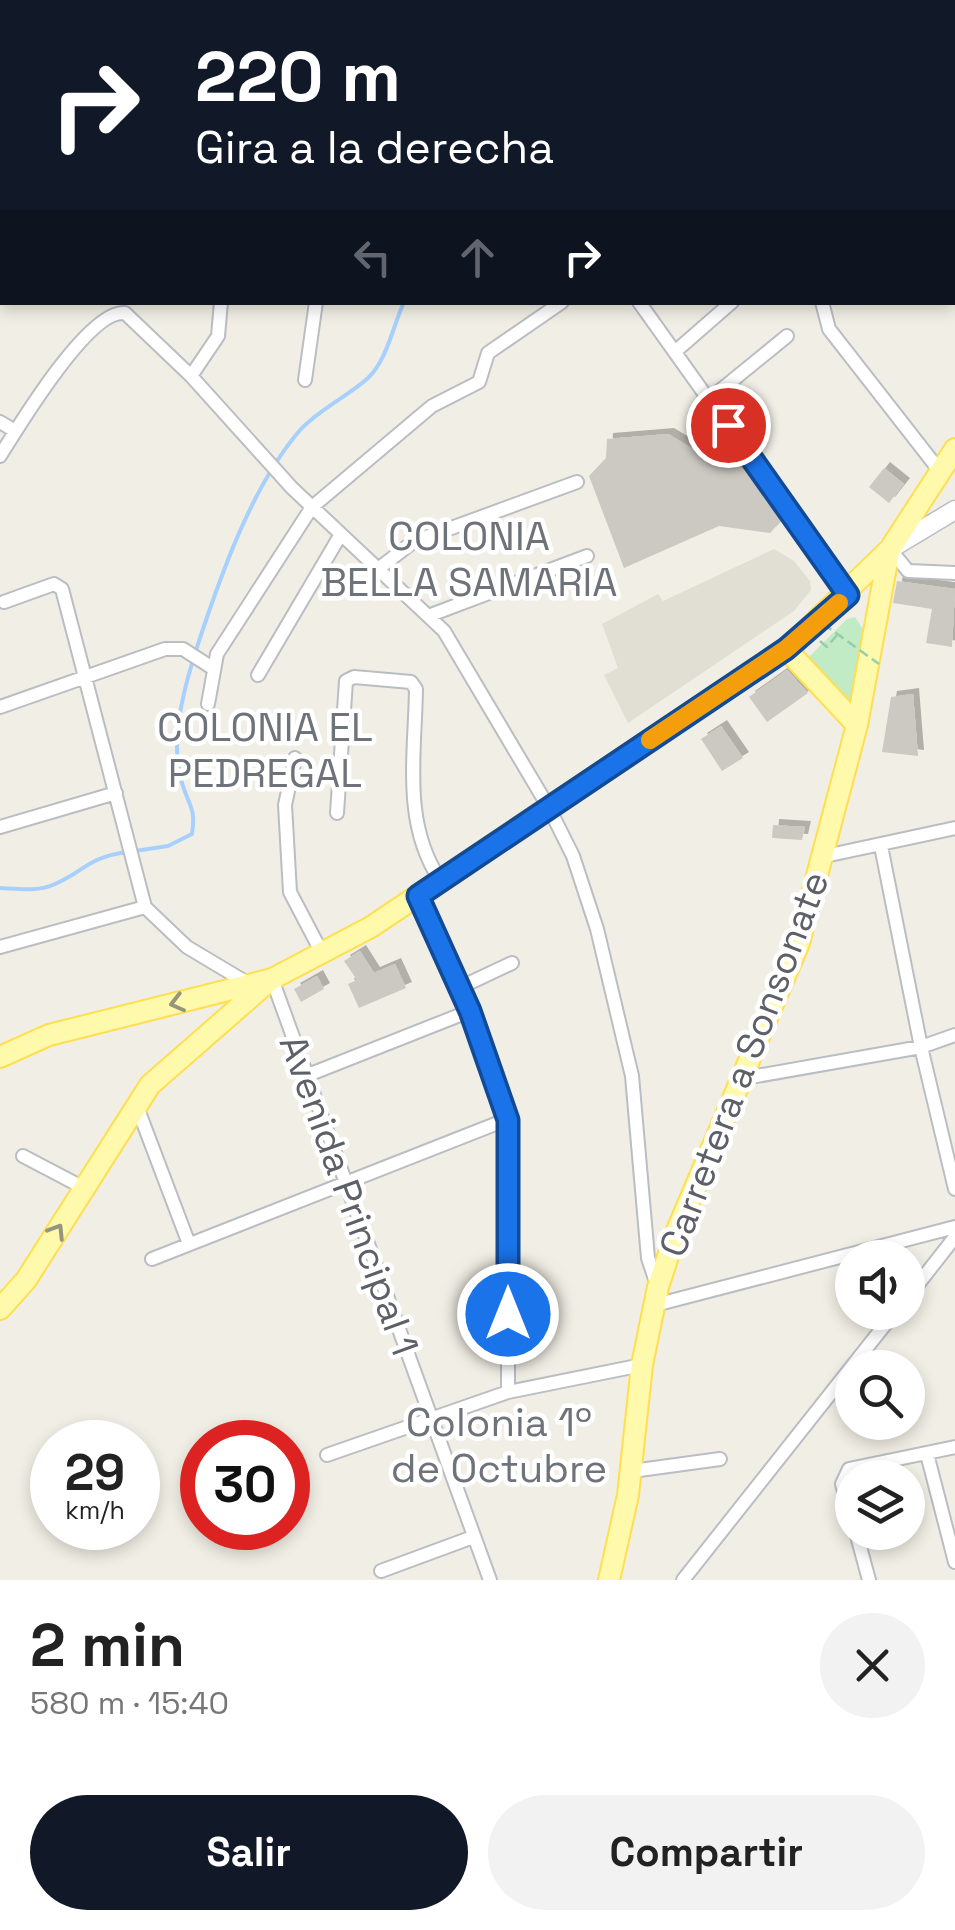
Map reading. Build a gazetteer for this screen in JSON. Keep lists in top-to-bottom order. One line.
{"streets":{"main road":["Carretera a Sonsonate"],"street":["Avenida Principal 1"]},"districts":["COLONIA BELLA SAMARIA","COLONIA EL PEDREGAL","Colonia 1º de Octubre"],"page":{"turn":["220 m","Gira a la derecha"],"speed":"29 km/h","limit":"30","heading":["2 min","580 m · 15:40"],"buttons":["Salir","Compartir"]}}
